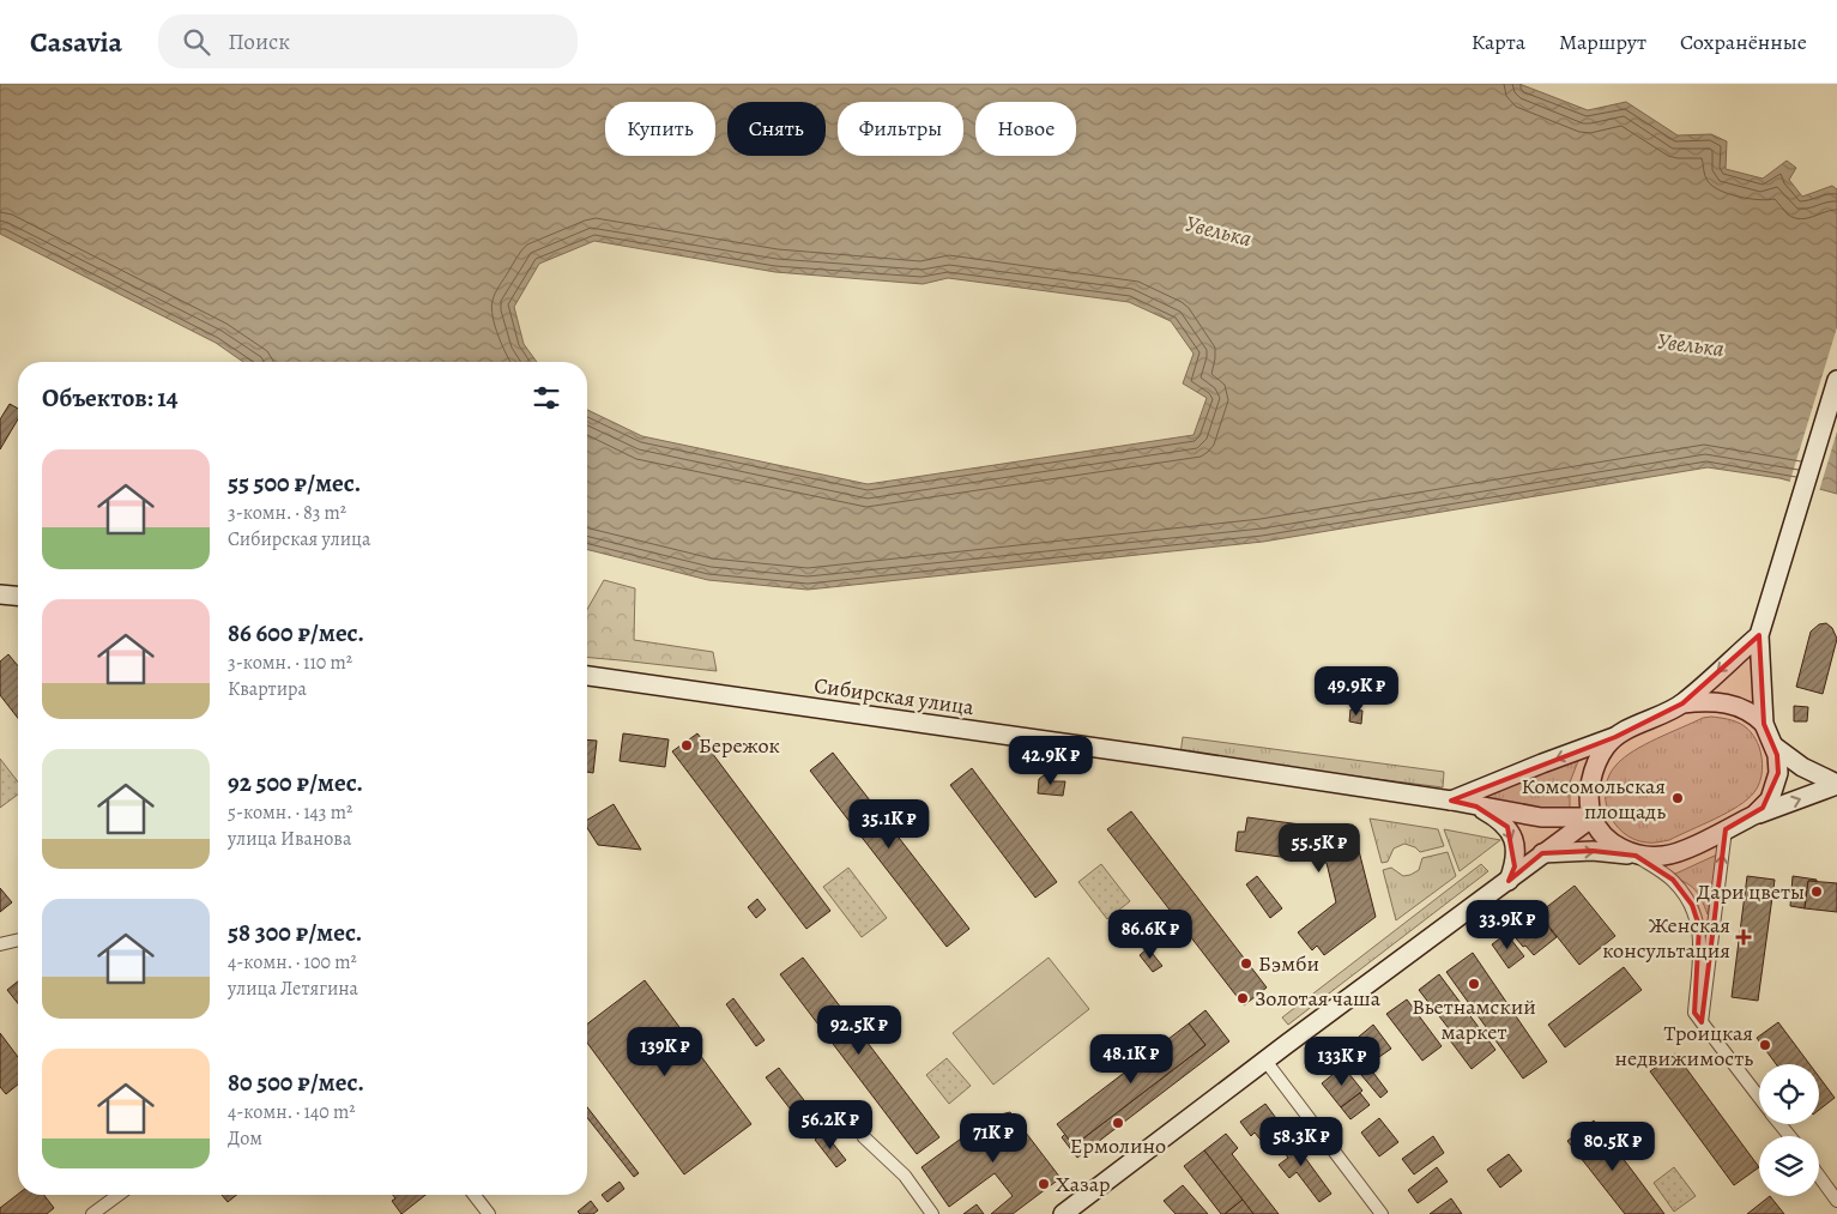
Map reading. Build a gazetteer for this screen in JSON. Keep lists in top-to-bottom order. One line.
{"streets":{"main road":["Сибирская улица"]},"water":["Увелька"],"places":{"other":["Бережок","Комсомольская площадь","Дари цветы","Бэмби","Вьетнамский маркет","Золотая чаша","Троицкая недвижимость","Ермолино","Хазар"],"health":["Женская консультация"]},"page":{"header":"Casavia","search":"Поиск","nav":["Карта","Маршрут","Сохранённые"],"chip":["Купить","Снять","Фильтры","Новое"],"heading":"Объектов: 14","list":[{"name":"55 500 ₽/мес.","note":"3-комн. · 83 m² · Сибирская улица"},{"name":"86 600 ₽/мес.","note":"3-комн. · 110 m² · Квартира"},{"name":"92 500 ₽/мес.","note":"5-комн. · 143 m² · улица Иванова"},{"name":"58 300 ₽/мес.","note":"4-комн. · 100 m² · улица Летягина"},{"name":"80 500 ₽/мес.","note":"4-комн. · 140 m² · Дом"}],"price":["49.9K ₽","42.9K ₽","35.1K ₽","55.5K ₽","33.9K ₽","86.6K ₽","92.5K ₽","139K ₽","48.1K ₽","133K ₽","56.2K ₽","71K ₽","58.3K ₽","80.5K ₽"]}}
